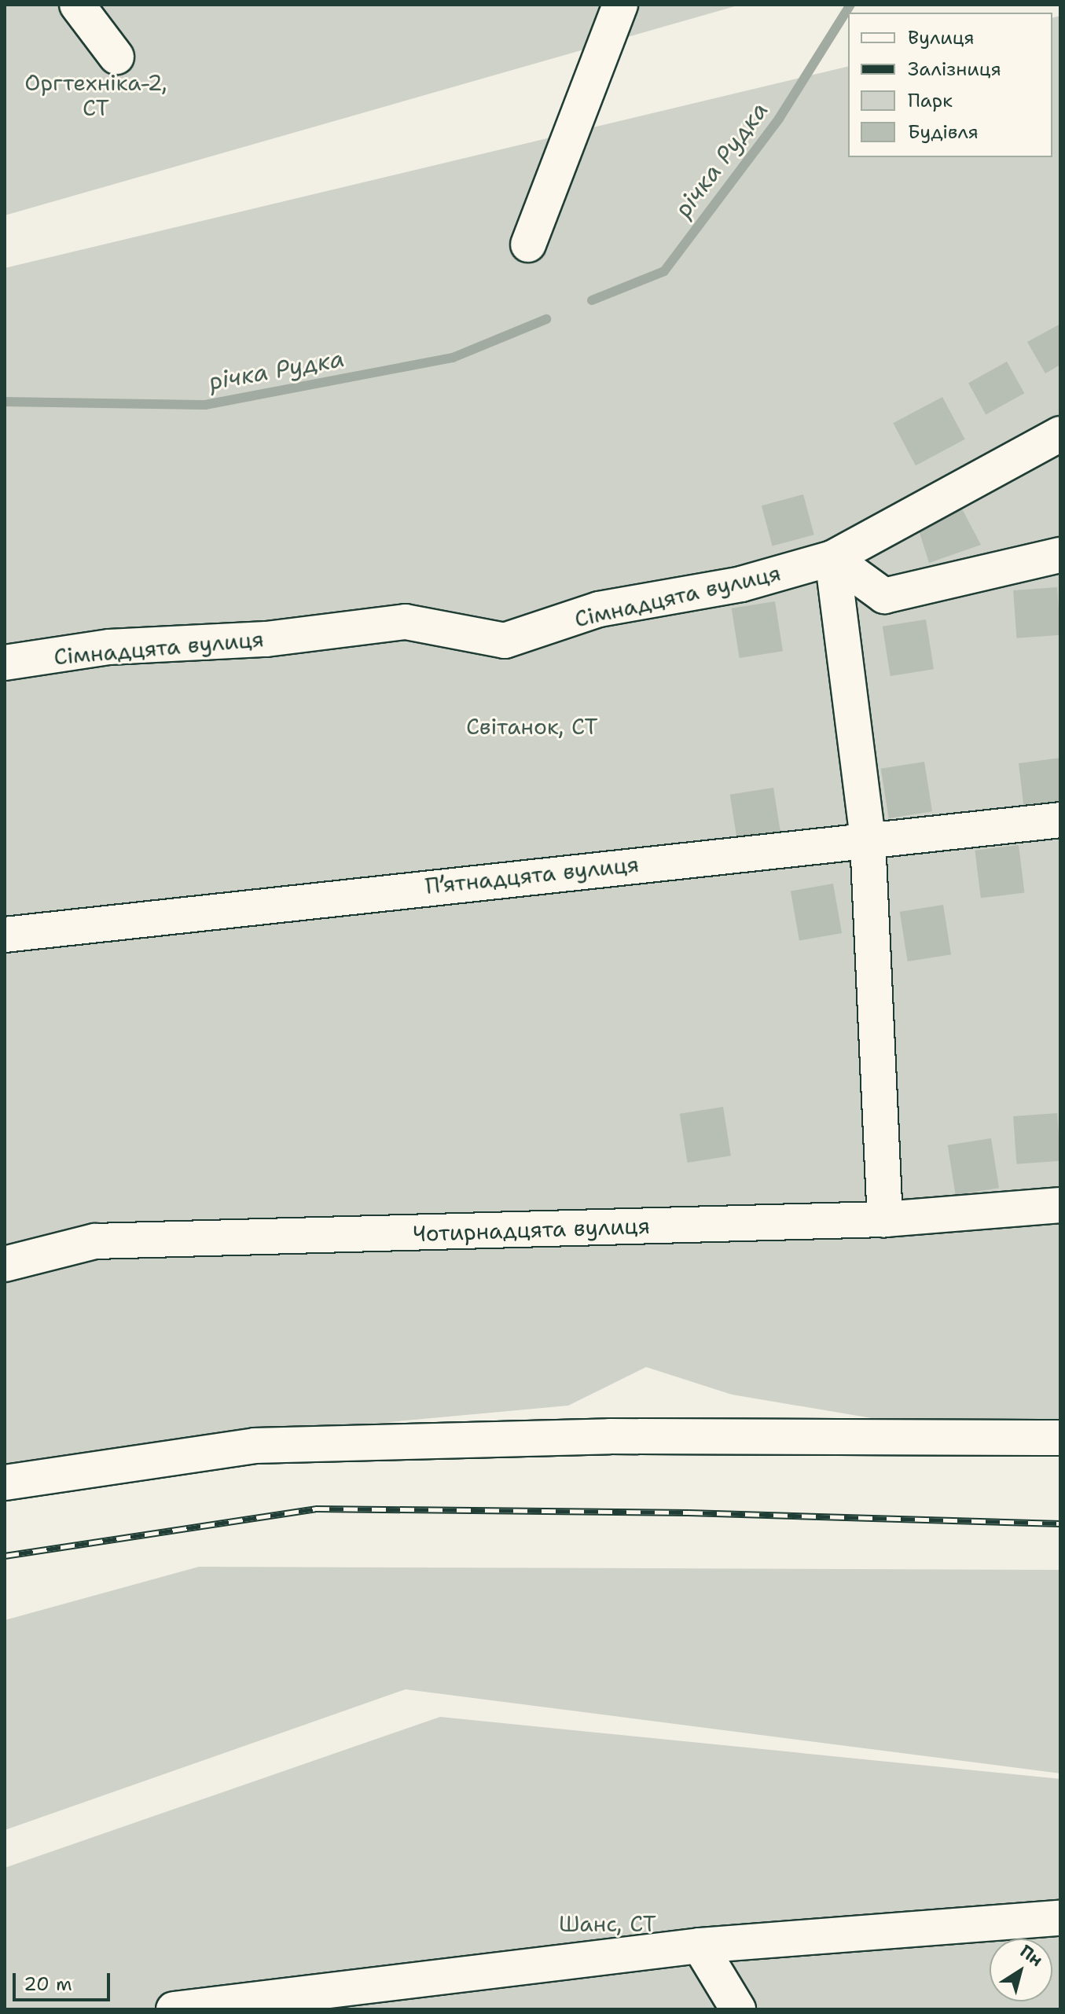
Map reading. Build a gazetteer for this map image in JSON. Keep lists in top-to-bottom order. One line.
{"streets":{"street":["Сімнадцята вулиця","П’ятнадцята вулиця","Чотирнадцята вулиця"]},"water":["річка Рудка"],"parks":["Оргтехніка-2, СТ","Світанок, СТ","Шанс, СТ"],"legend":["Вулиця","Залізниця","Парк","Будівля"],"scale_bar":"20 m","north":"top right"}
